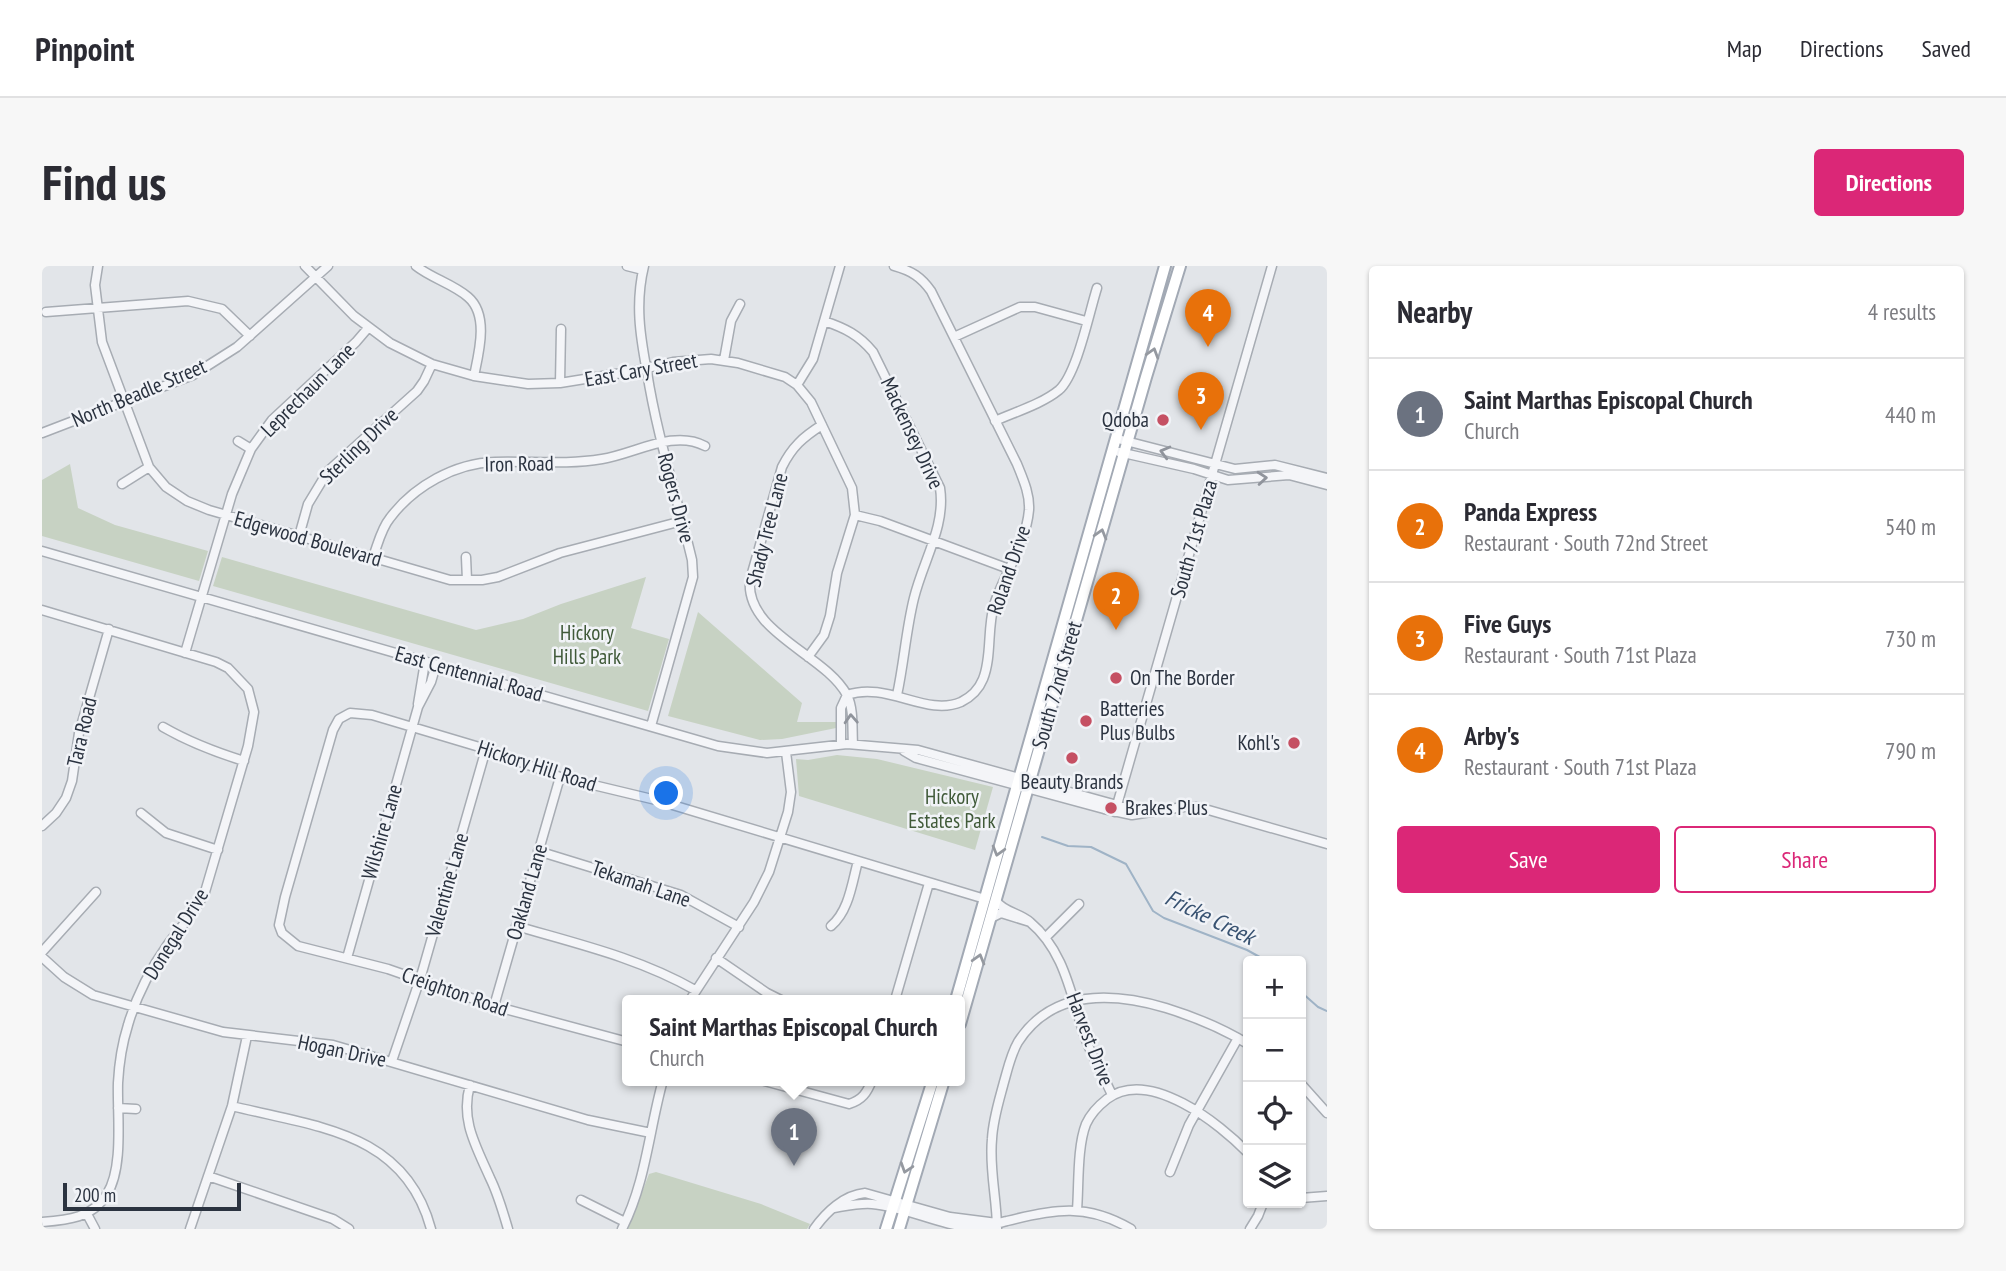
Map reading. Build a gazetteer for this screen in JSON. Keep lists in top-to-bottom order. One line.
{"streets":{"main road":["South 72nd Street"],"street":["East Cary Street","Leprechaun Lane","North Beadle Street","Mackensey Drive","Sterling Drive","Iron Road","Rogers Drive","Shady Tree Lane","Edgewood Boulevard","South 71st Plaza","Roland Drive","East Centennial Road","Tara Road","Hickory Hill Road","Wilshire Lane","Tekamah Lane","Valentine Lane","Oakland Lane","Donegal Drive","Creighton Road","Harvest Drive","Hogan Drive"]},"crossings":[["East Cary Street","Leprechaun Lane"],["East Cary Street","North Beadle Street"],["East Cary Street","Sterling Drive"],["East Cary Street","Rogers Drive"],["Leprechaun Lane","Edgewood Boulevard"],["Leprechaun Lane","East Centennial Road"],["Leprechaun Lane","Donegal Drive"],["North Beadle Street","Edgewood Boulevard"],["Mackensey Drive","Roland Drive"],["Sterling Drive","Edgewood Boulevard"],["Iron Road","Rogers Drive"],["Iron Road","Edgewood Boulevard"],["Rogers Drive","Edgewood Boulevard"],["Rogers Drive","East Centennial Road"],["Shady Tree Lane","Roland Drive"],["South 71st Plaza","East Centennial Road"],["East Centennial Road","South 72nd Street"],["East Centennial Road","Wilshire Lane"],["South 72nd Street","Hickory Hill Road"],["South 72nd Street","Harvest Drive"],["Hickory Hill Road","Wilshire Lane"],["Hickory Hill Road","Valentine Lane"],["Hickory Hill Road","Oakland Lane"],["Hickory Hill Road","Creighton Road"],["Hickory Hill Road","Harvest Drive"],["Wilshire Lane","Creighton Road"],["Tekamah Lane","Oakland Lane"],["Valentine Lane","Creighton Road"],["Valentine Lane","Hogan Drive"],["Oakland Lane","Creighton Road"],["Donegal Drive","Hogan Drive"]],"water":["Fricke Creek"],"parks":["Hickory Hills Park","Hickory Estates Park"],"places":["Qdoba","On The Border","Batteries Plus Bulbs","Kohl's","Beauty Brands","Brakes Plus"],"scale_bar":"200 m","page":{"header":"Pinpoint","nav":["Map","Directions","Saved"],"buttons":["Directions",["Save","Share"]],"title":"Find us","heading":["Nearby","4 results"],"pins":["4","3","2","1"],"list":[{"mark":"1","name":"Saint Marthas Episcopal Church","note":"Church","value":"440 m"},{"mark":"2","name":"Panda Express","note":"Restaurant · South 72nd Street","value":"540 m"},{"mark":"3","name":"Five Guys","note":"Restaurant · South 71st Plaza","value":"730 m"},{"mark":"4","name":"Arby's","note":"Restaurant · South 71st Plaza","value":"790 m"}],"map_buttons":["+","−"],"popup":["Saint Marthas Episcopal Church","Church"],"scale":"200 m"}}
